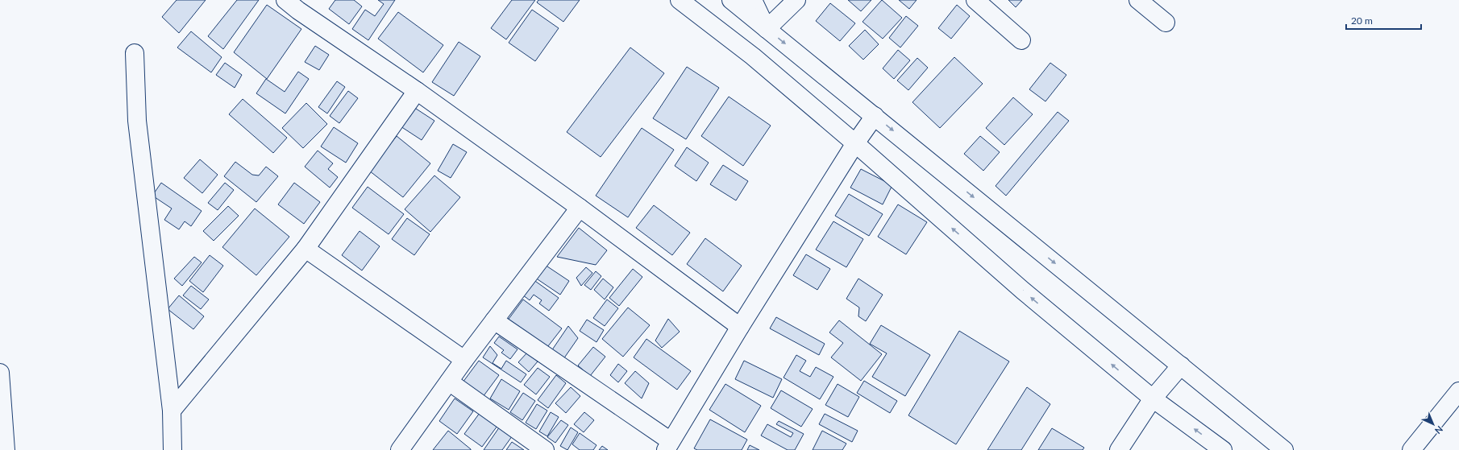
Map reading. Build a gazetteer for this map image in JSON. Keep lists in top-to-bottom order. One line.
{"scale_bar":"20 m","north":"bottom right"}
